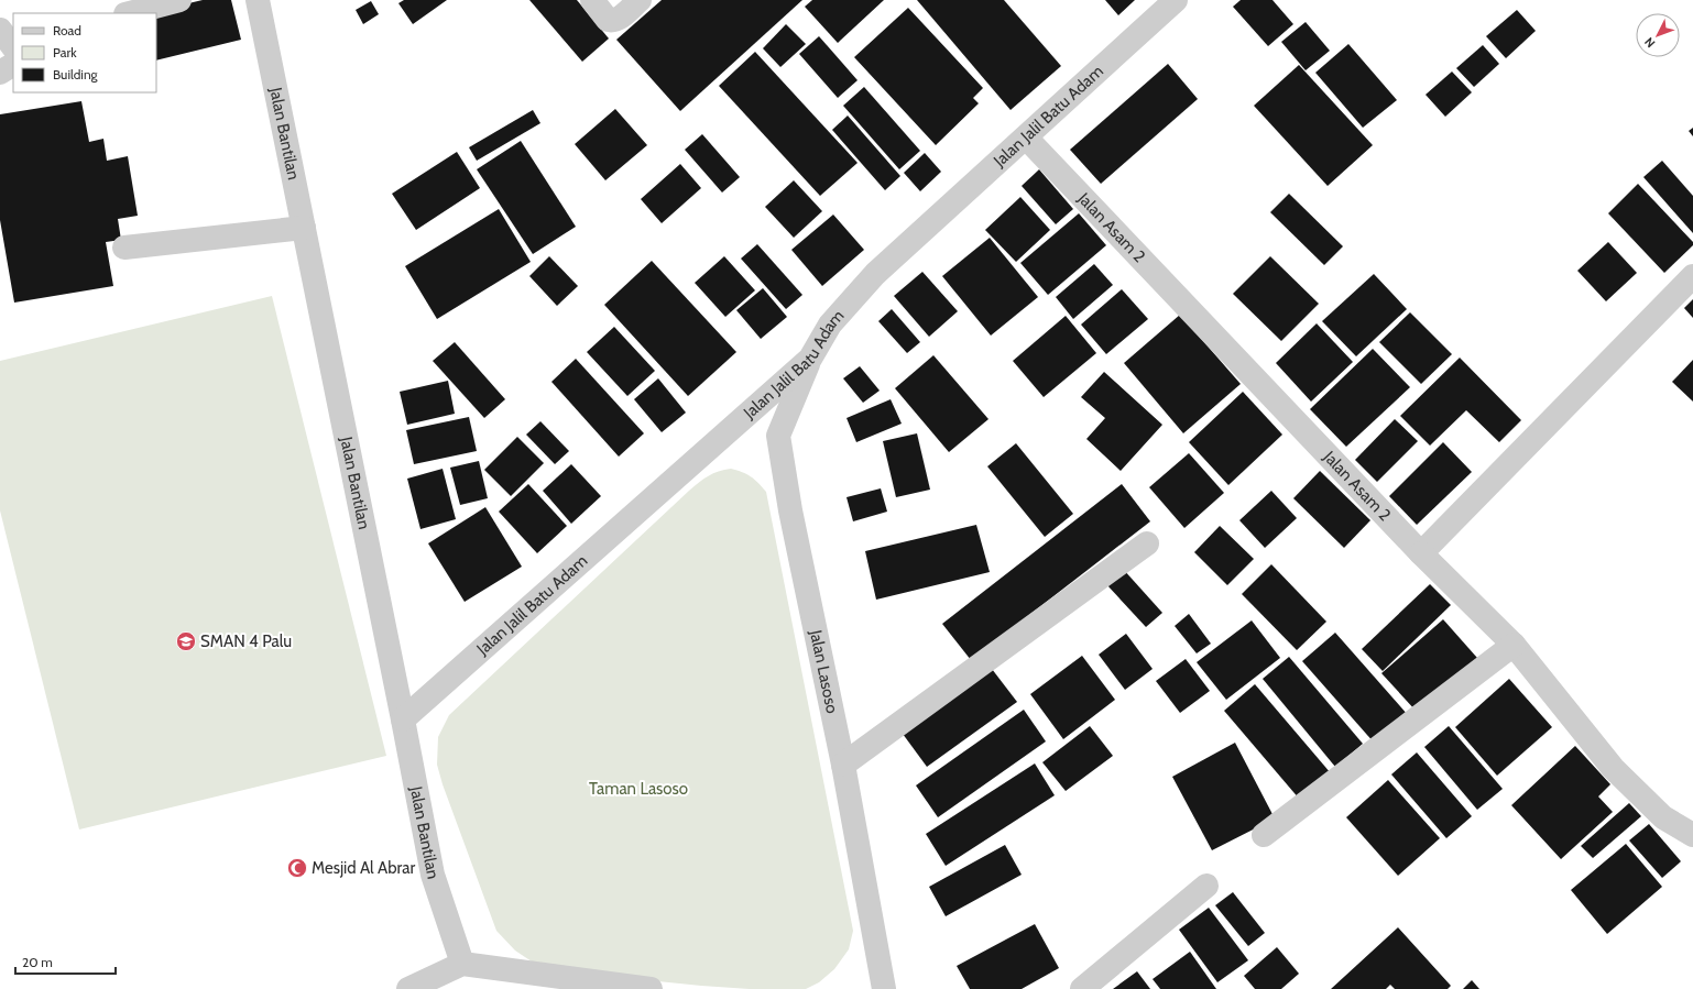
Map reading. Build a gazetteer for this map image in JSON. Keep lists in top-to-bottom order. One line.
{"streets":{"street":["Jalan Jalil Batu Adam","Jalan Bantilan","Jalan Asam 2","Jalan Lasoso"]},"crossings":[["Jalan Jalil Batu Adam","Jalan Bantilan"],["Jalan Jalil Batu Adam","Jalan Asam 2"],["Jalan Jalil Batu Adam","Jalan Lasoso"]],"parks":["Taman Lasoso"],"places":{"school or university":["SMAN 4 Palu"],"mosque":["Mesjid Al Abrar"]},"legend":["Road","Park","Building"],"scale_bar":"20 m","north":"bottom left"}
